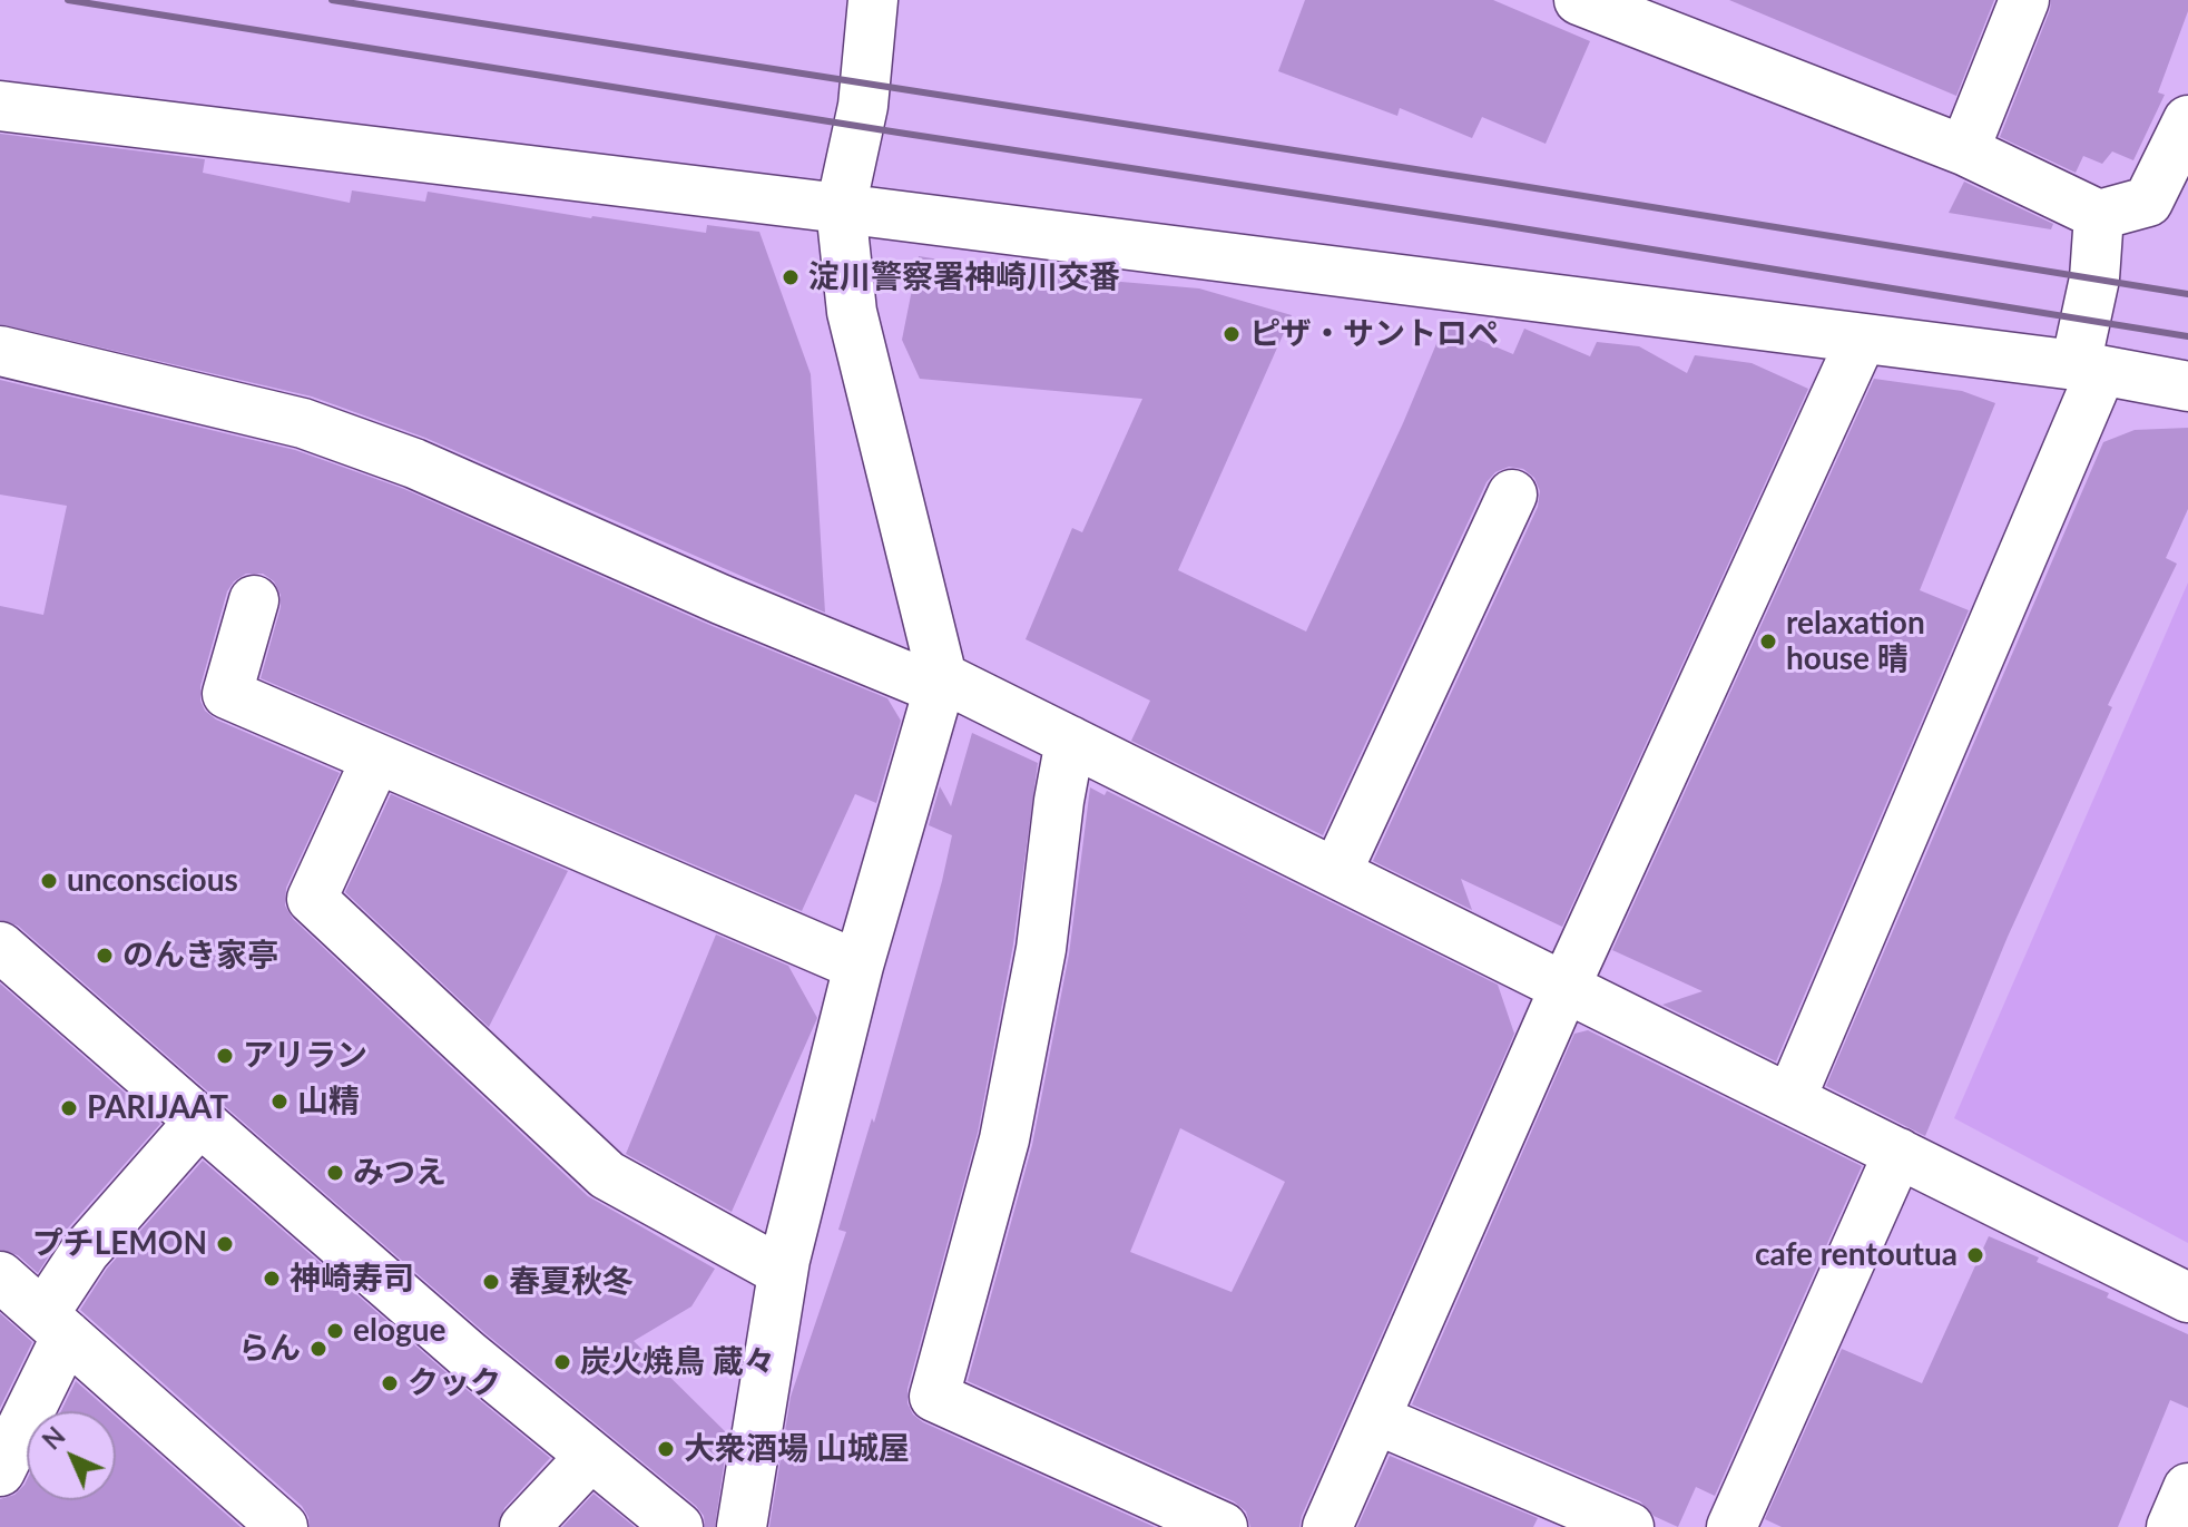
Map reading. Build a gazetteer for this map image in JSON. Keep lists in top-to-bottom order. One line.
{"places":["淀川警察署神崎川交番","ピザ・サントロペ","relaxation house 晴","unconscious","のんき家亭","アリラン","山精","PARIJAAT","みつえ","プチLEMON","cafe rentoutua","神崎寿司","春夏秋冬","elogue","らん","炭火焼鳥 蔵々","クック","大衆酒場 山城屋"],"north":"top left"}
